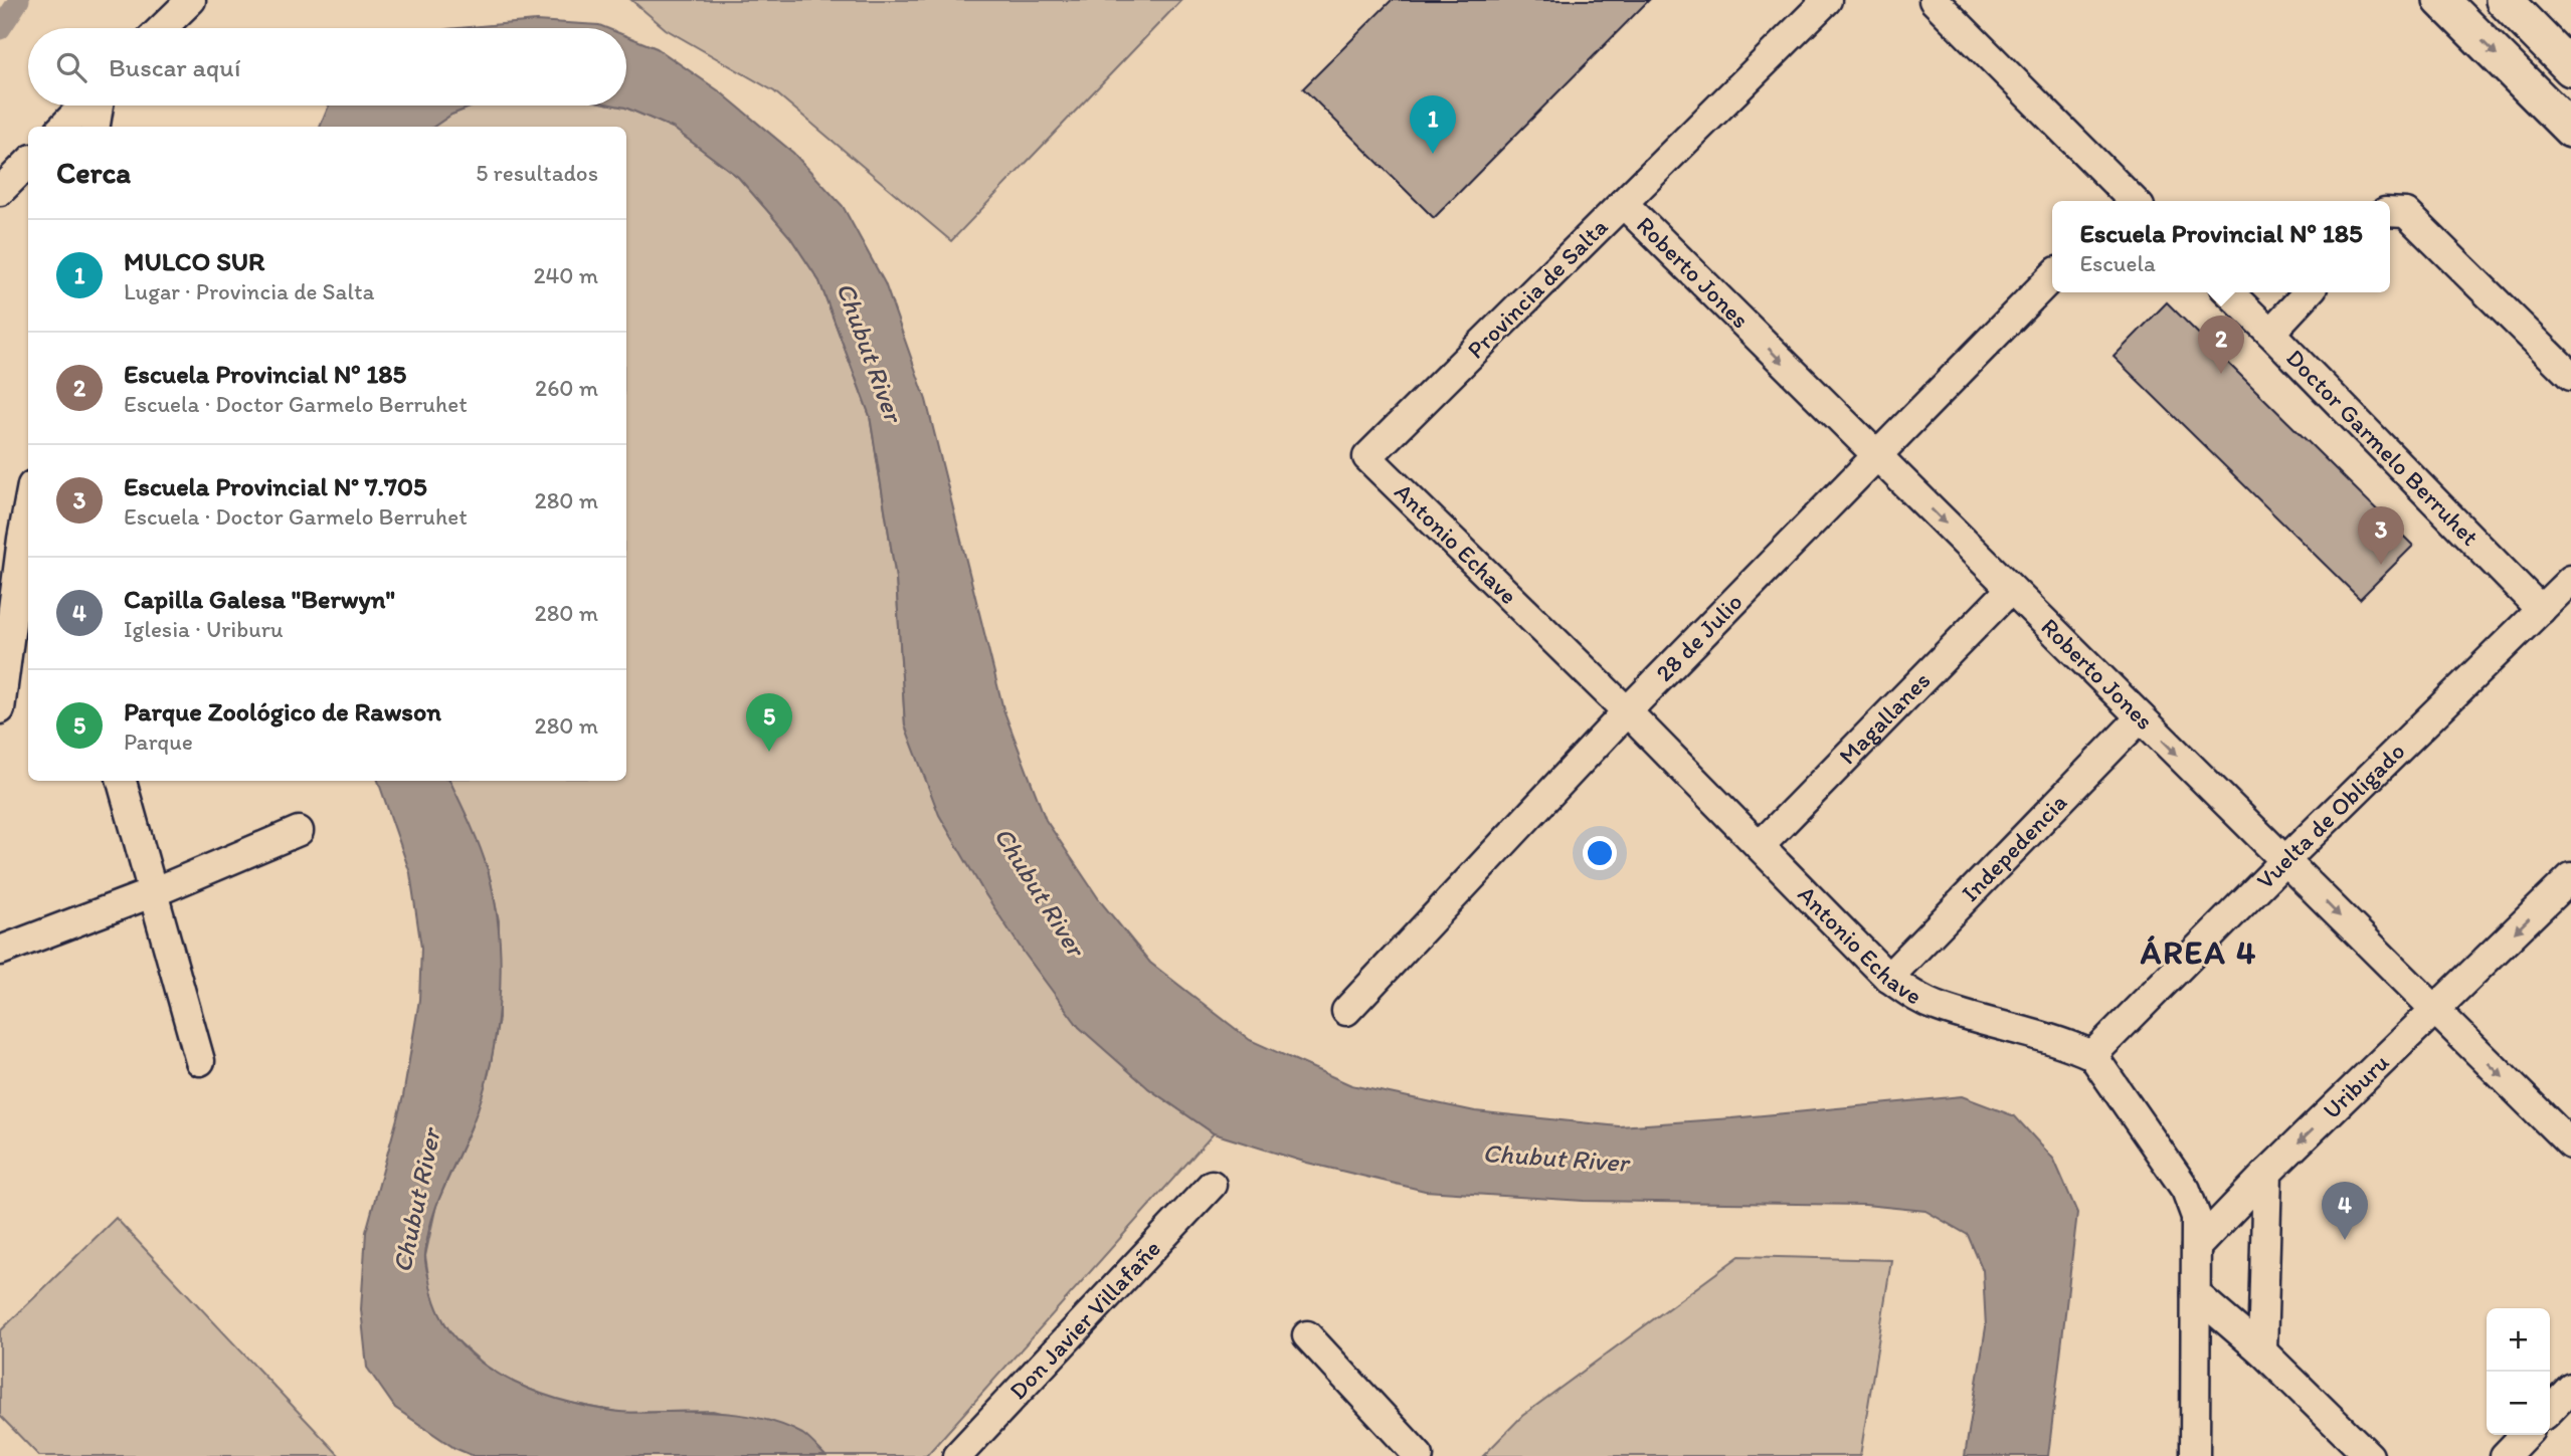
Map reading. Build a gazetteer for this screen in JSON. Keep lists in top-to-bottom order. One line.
{"streets":{"street":["Roberto Jones","Provincia de Salta","Doctor Garmelo Berruhet","Antonio Echave","28 de Julio","Magallanes","Vuelta de Obligado","Indepedencia","Uriburu","Don Javier Villafañe"]},"crossings":[["Roberto Jones","Provincia de Salta"],["Roberto Jones","28 de Julio"],["Roberto Jones","Magallanes"],["Roberto Jones","Vuelta de Obligado"],["Roberto Jones","Indepedencia"],["Roberto Jones","Uriburu"],["Provincia de Salta","Antonio Echave"],["Doctor Garmelo Berruhet","Vuelta de Obligado"],["Antonio Echave","28 de Julio"],["Antonio Echave","Magallanes"],["Antonio Echave","Vuelta de Obligado"],["Antonio Echave","Indepedencia"]],"one_way":["Roberto Jones","Uriburu"],"districts":["ÁREA 4"],"water":["Chubut River"],"page":{"search":"Buscar aquí","pins":["1","2","3","5","4"],"heading":["Cerca","5 resultados"],"popup":["Escuela Provincial Nº 185","Escuela"],"list":[{"mark":"1","name":"MULCO SUR","note":"Lugar · Provincia de Salta","value":"240 m"},{"mark":"2","name":"Escuela Provincial Nº 185","note":"Escuela · Doctor Garmelo Berruhet","value":"260 m"},{"mark":"3","name":"Escuela Provincial N° 7.705","note":"Escuela · Doctor Garmelo Berruhet","value":"280 m"},{"mark":"4","name":"Capilla Galesa \"Berwyn\"","note":"Iglesia · Uriburu","value":"280 m"},{"mark":"5","name":"Parque Zoológico de Rawson","note":"Parque","value":"280 m"}],"map_buttons":["+","−"]}}
